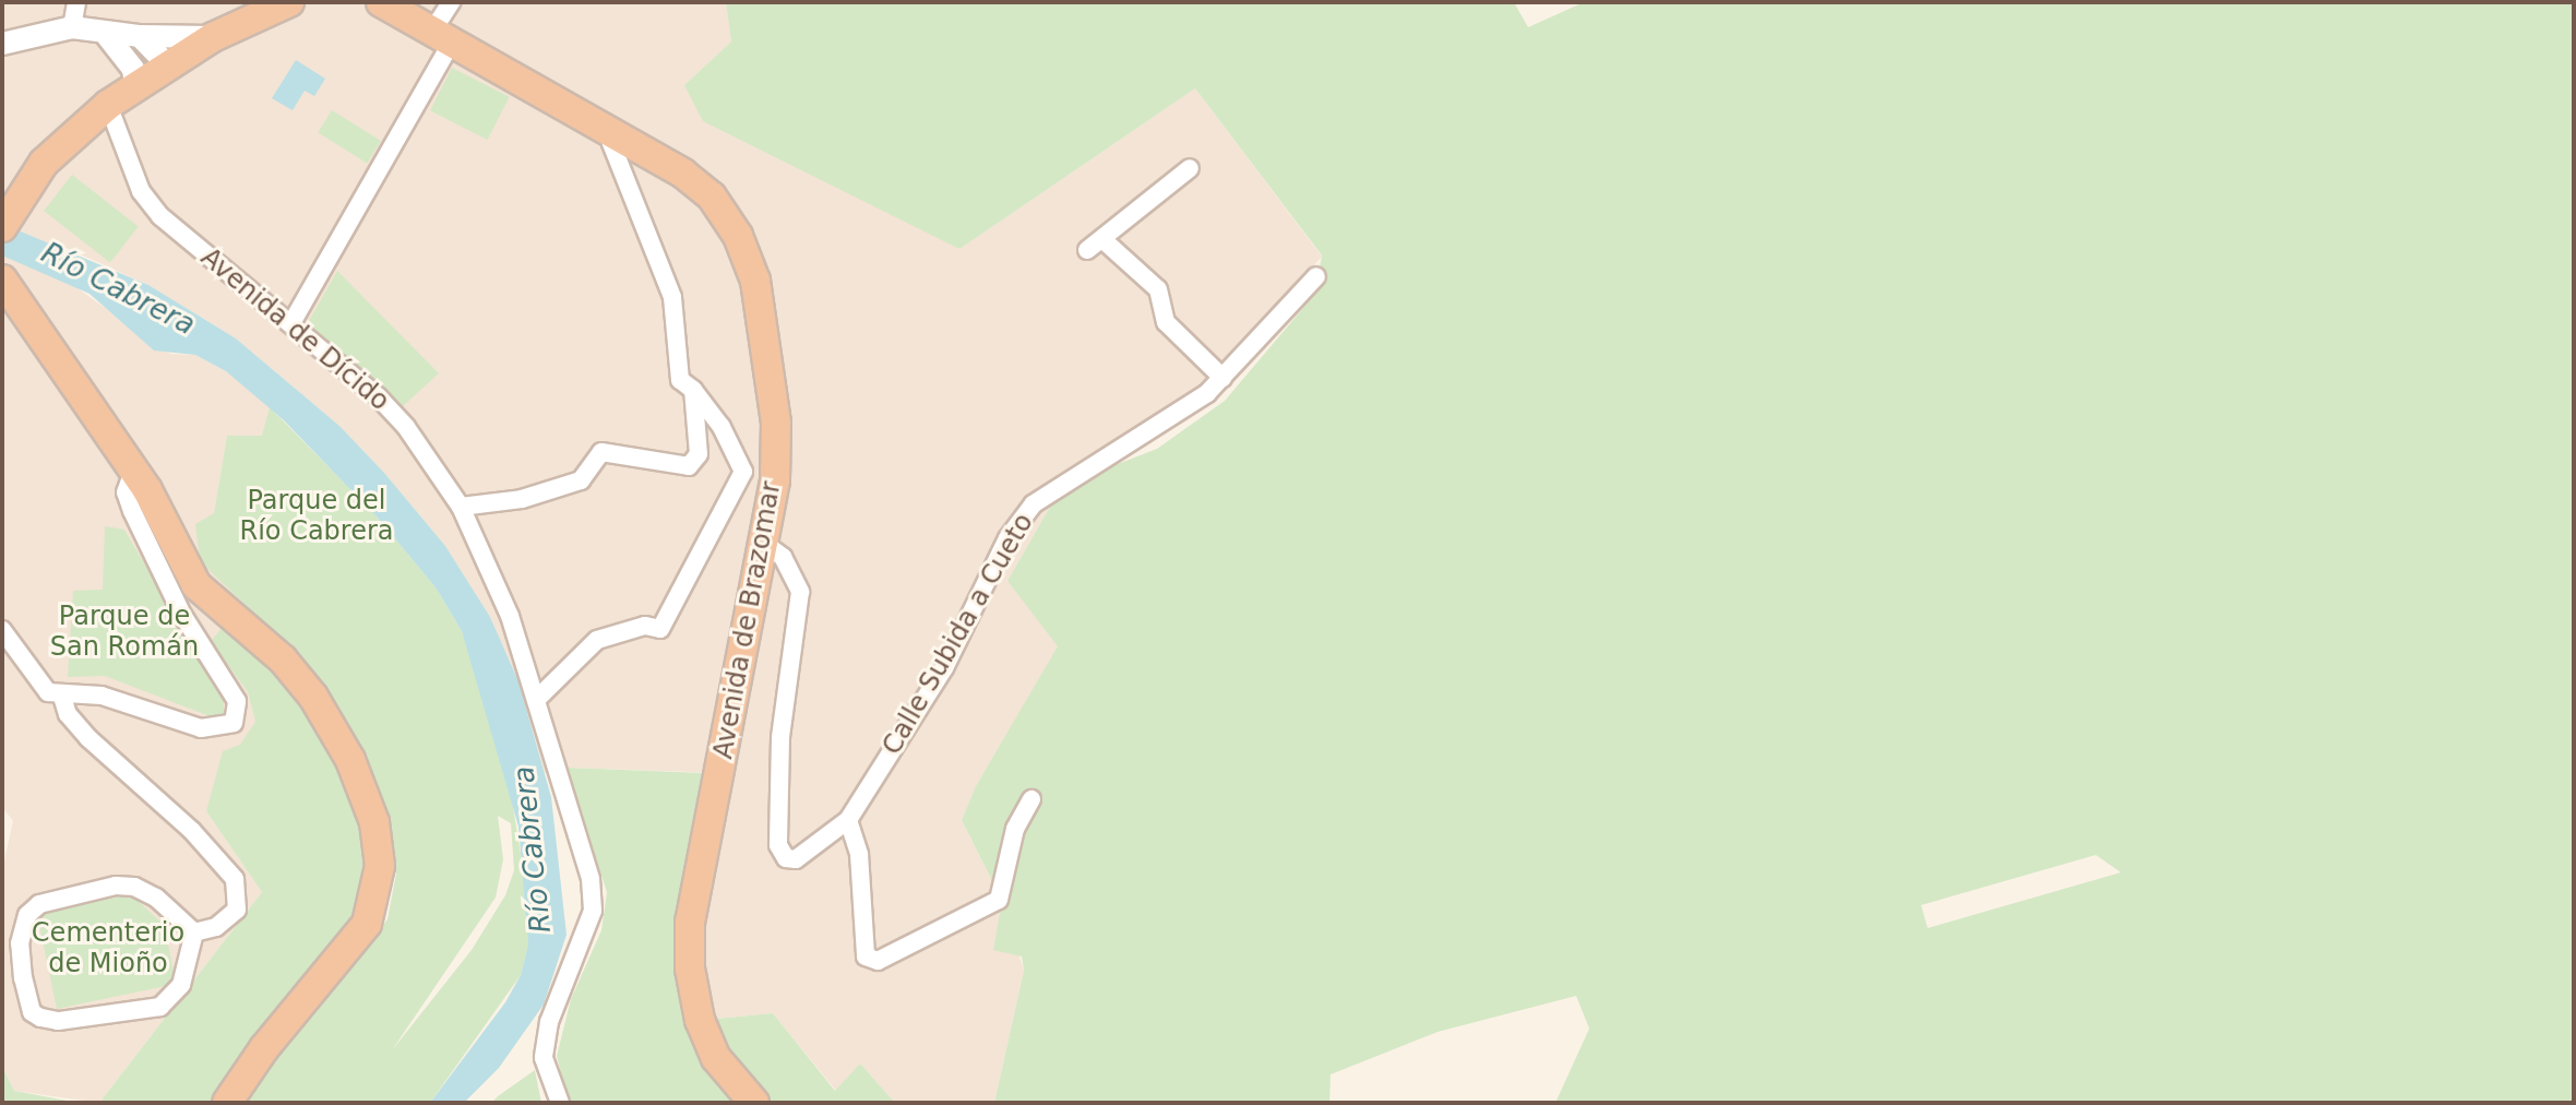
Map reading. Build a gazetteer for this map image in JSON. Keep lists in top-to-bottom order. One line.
{"streets":{"highway":["Avenida de Brazomar"],"street":["Avenida de Dícido","Calle Subida a Cueto"]},"crossings":[["Avenida de Brazomar","Calle Subida a Cueto"]],"water":["Río Cabrera"],"parks":["Parque del Río Cabrera","Parque de San Román","Cementerio de Mioño"]}
